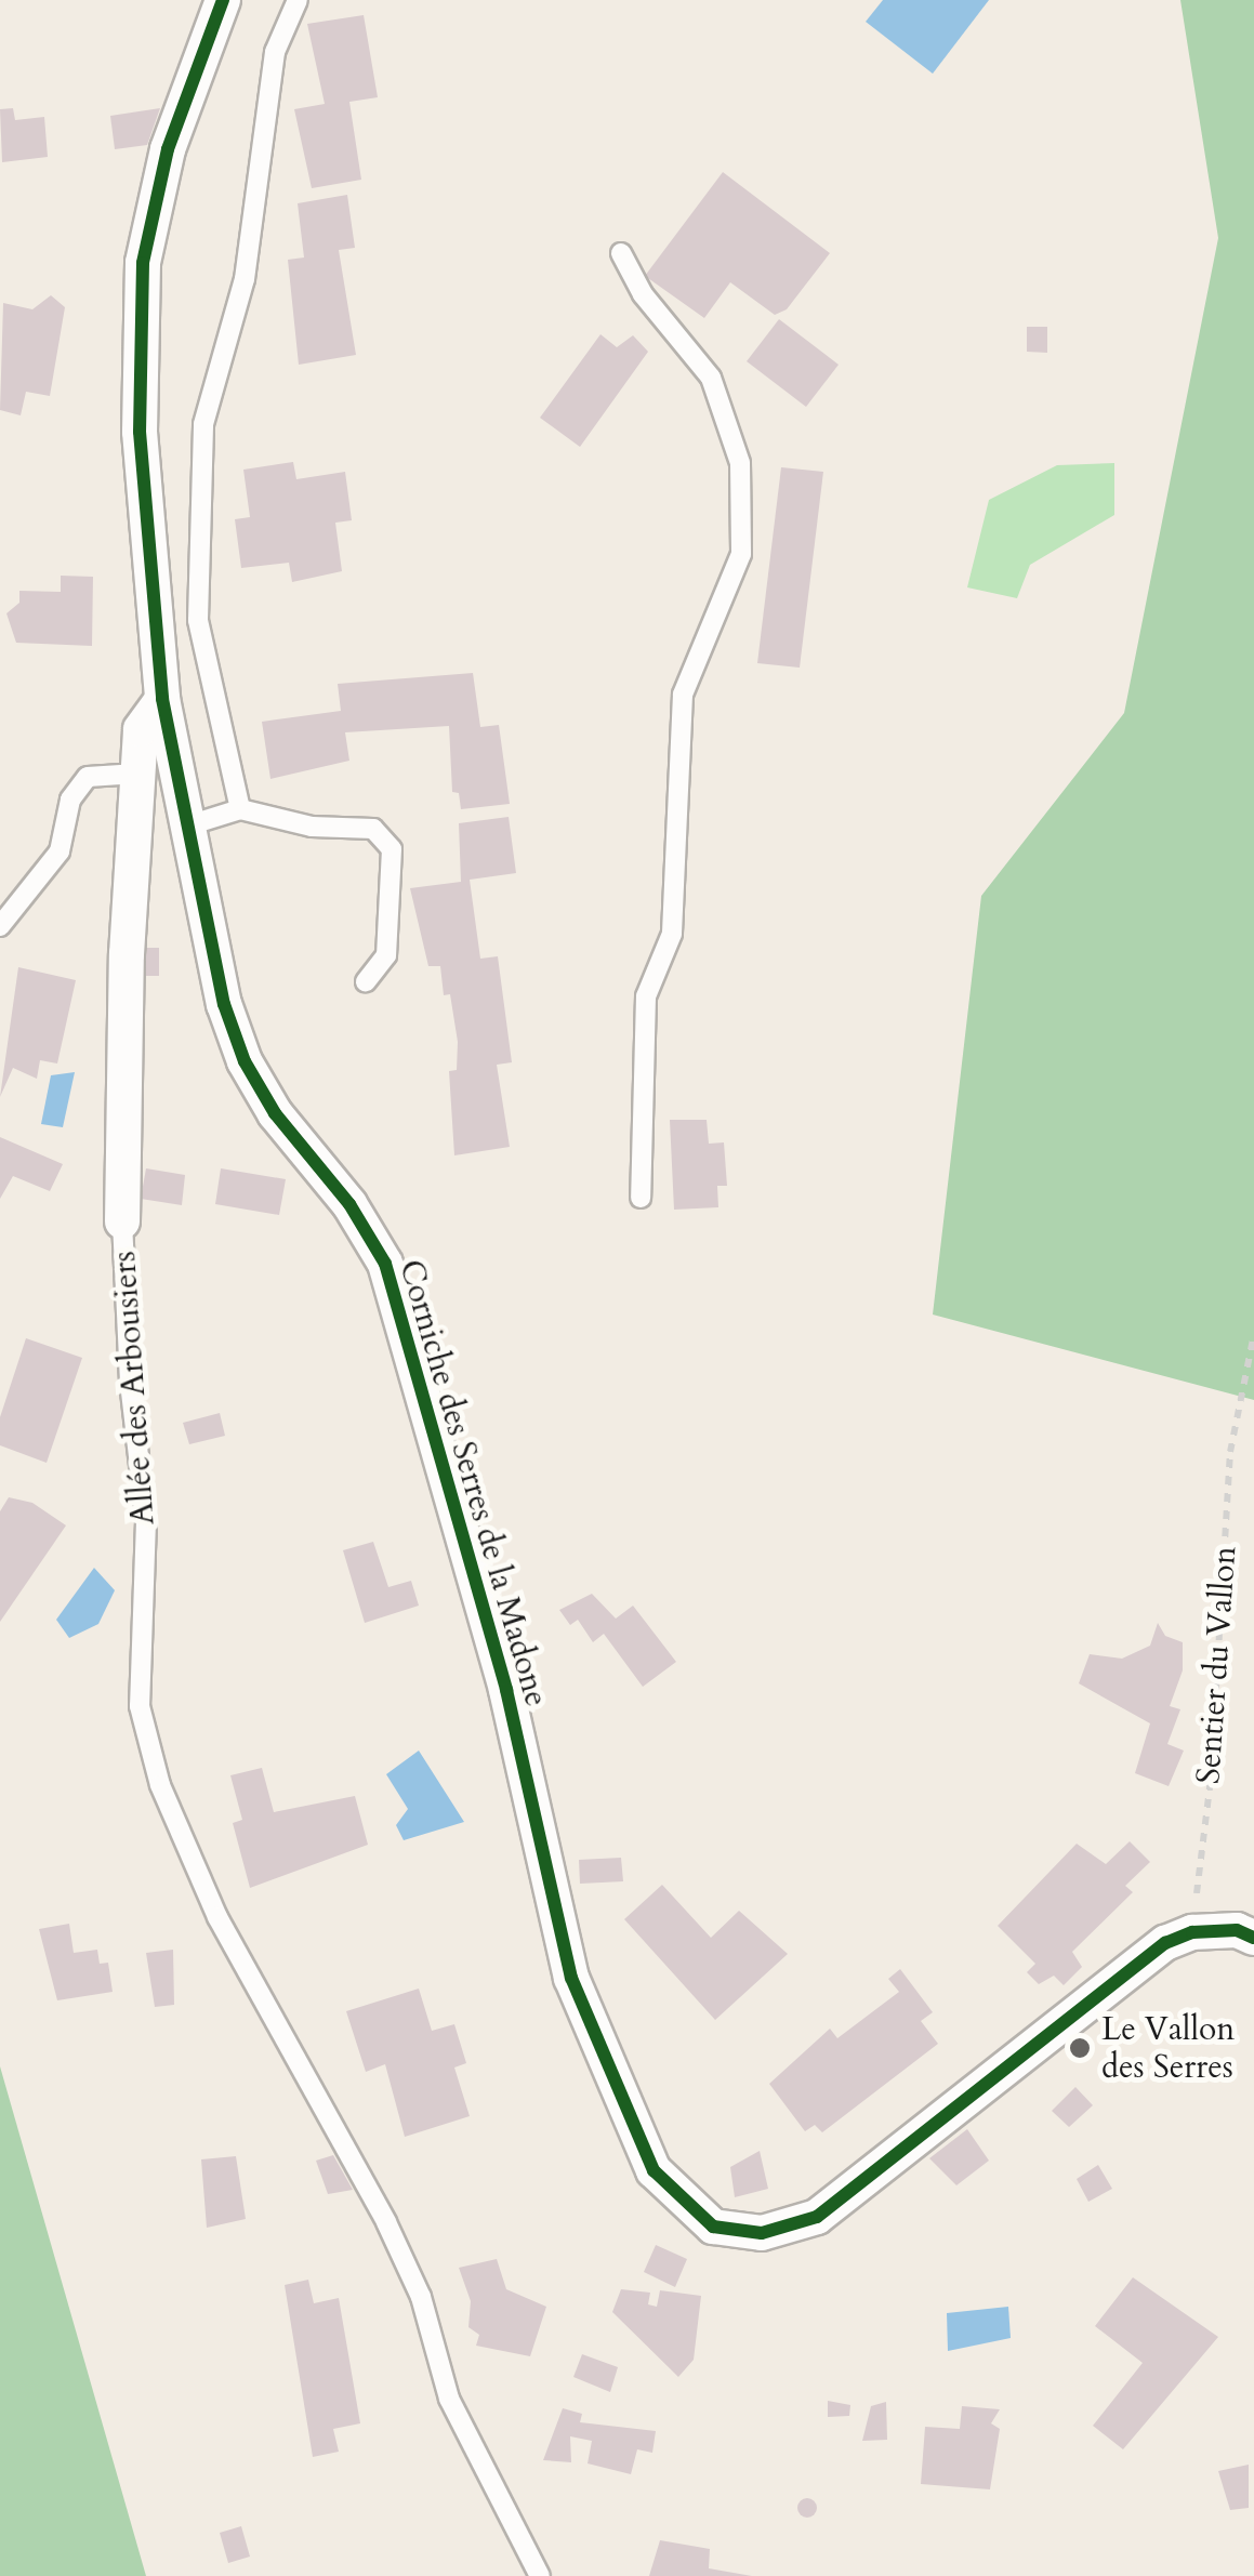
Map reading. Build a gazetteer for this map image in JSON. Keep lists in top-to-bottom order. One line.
{"streets":{"street":["Allée des Arbousiers","Corniche des Serres de la Madone"],"path":["Sentier du Vallon"]},"crossings":[["Allée des Arbousiers","Corniche des Serres de la Madone"],["Corniche des Serres de la Madone","Sentier du Vallon"]],"places":["Le Vallon des Serres"]}
